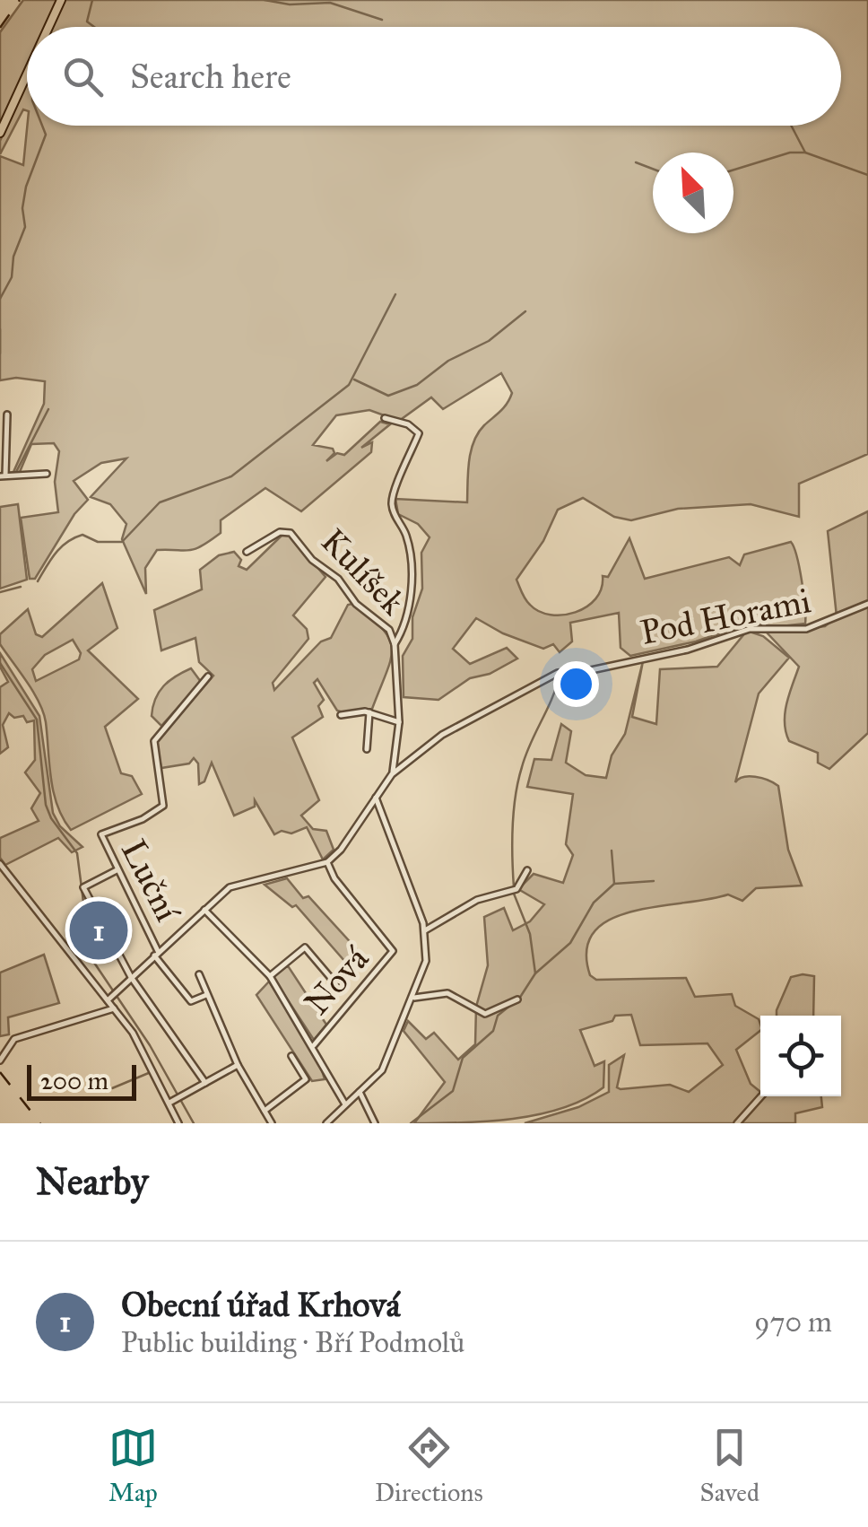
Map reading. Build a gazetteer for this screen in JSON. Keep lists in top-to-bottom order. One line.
{"streets":{"street":["Kulíšek","Pod Horami","Luční","Nová"]},"crossings":[["Kulíšek","Pod Horami"]],"scale_bar":"200 m","north":"top left","page":{"search":"Search here","pins":"1","scale":"200 m","heading":"Nearby","list":[{"mark":"1","name":"Obecní úřad Krhová","note":"Public building · Bří Podmolů","value":"970 m"}],"nav":["Map","Directions","Saved"]}}
